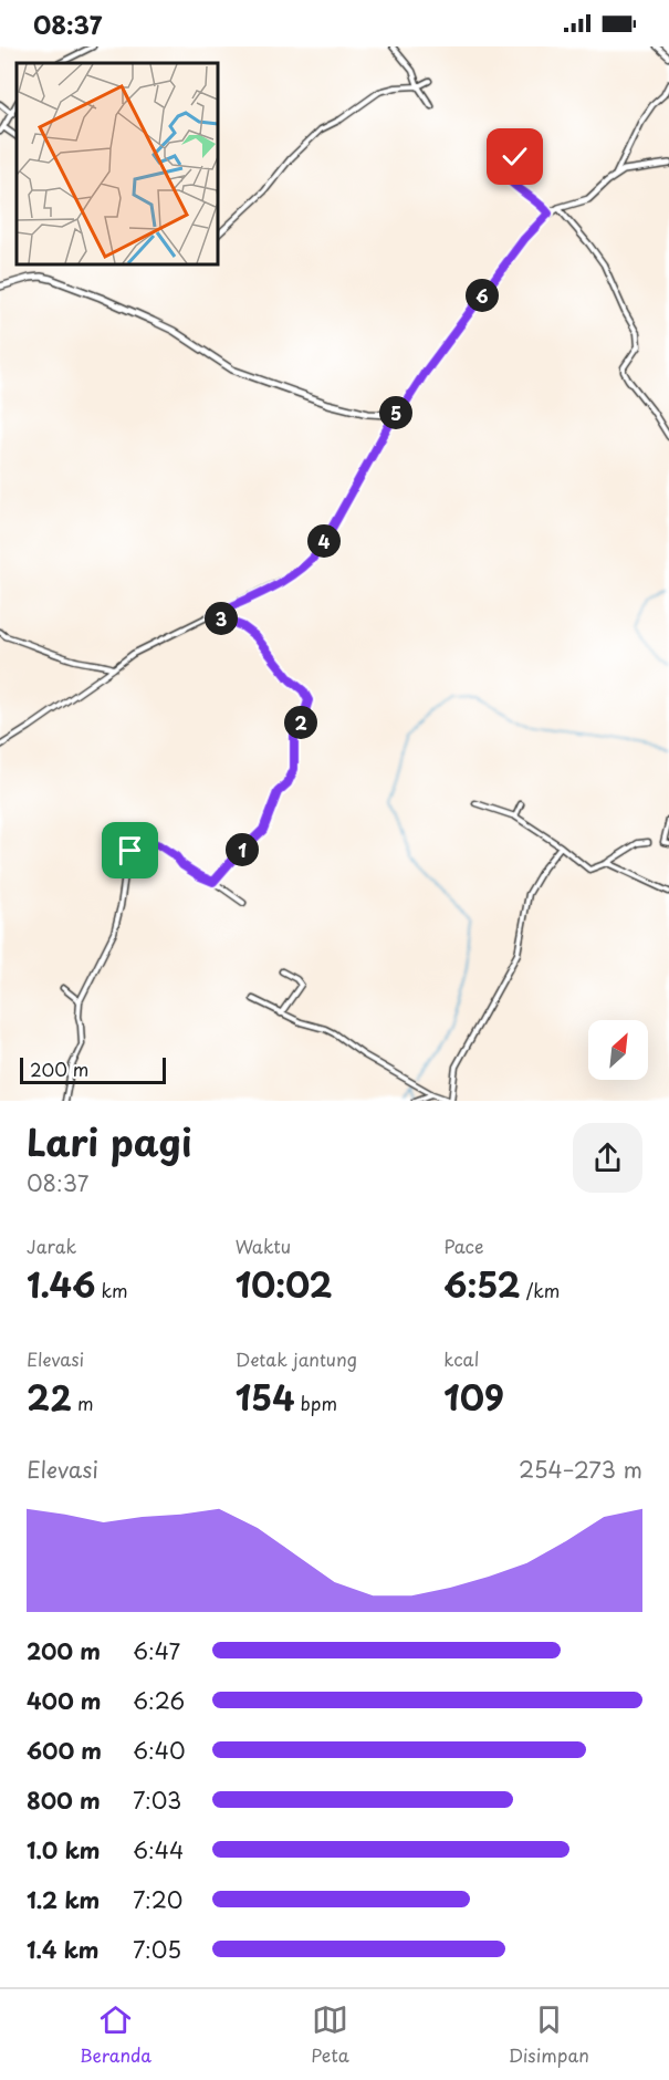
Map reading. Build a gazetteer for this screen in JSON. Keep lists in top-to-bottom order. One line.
{"scale_bar":"200 m","north":"top right","page":{"status":"08:37","pins":["6","5","4","3","2","1"],"scale":"200 m","heading":["Lari pagi","08:37"],"stats":[["Jarak","1.46 km"],["Waktu","10:02"],["Pace","6:52 /km"],["Elevasi","22 m"],["Detak jantung","154 bpm"],["kcal","109"]],"chart":["Elevasi","254–273 m"],"list":[{"name":"200 m","note":"6:47"},{"name":"400 m","note":"6:26"},{"name":"600 m","note":"6:40"},{"name":"800 m","note":"7:03"},{"name":"1.0 km","note":"6:44"},{"name":"1.2 km","note":"7:20"},{"name":"1.4 km","note":"7:05"}],"tabs":["Beranda","Peta","Disimpan"]}}
